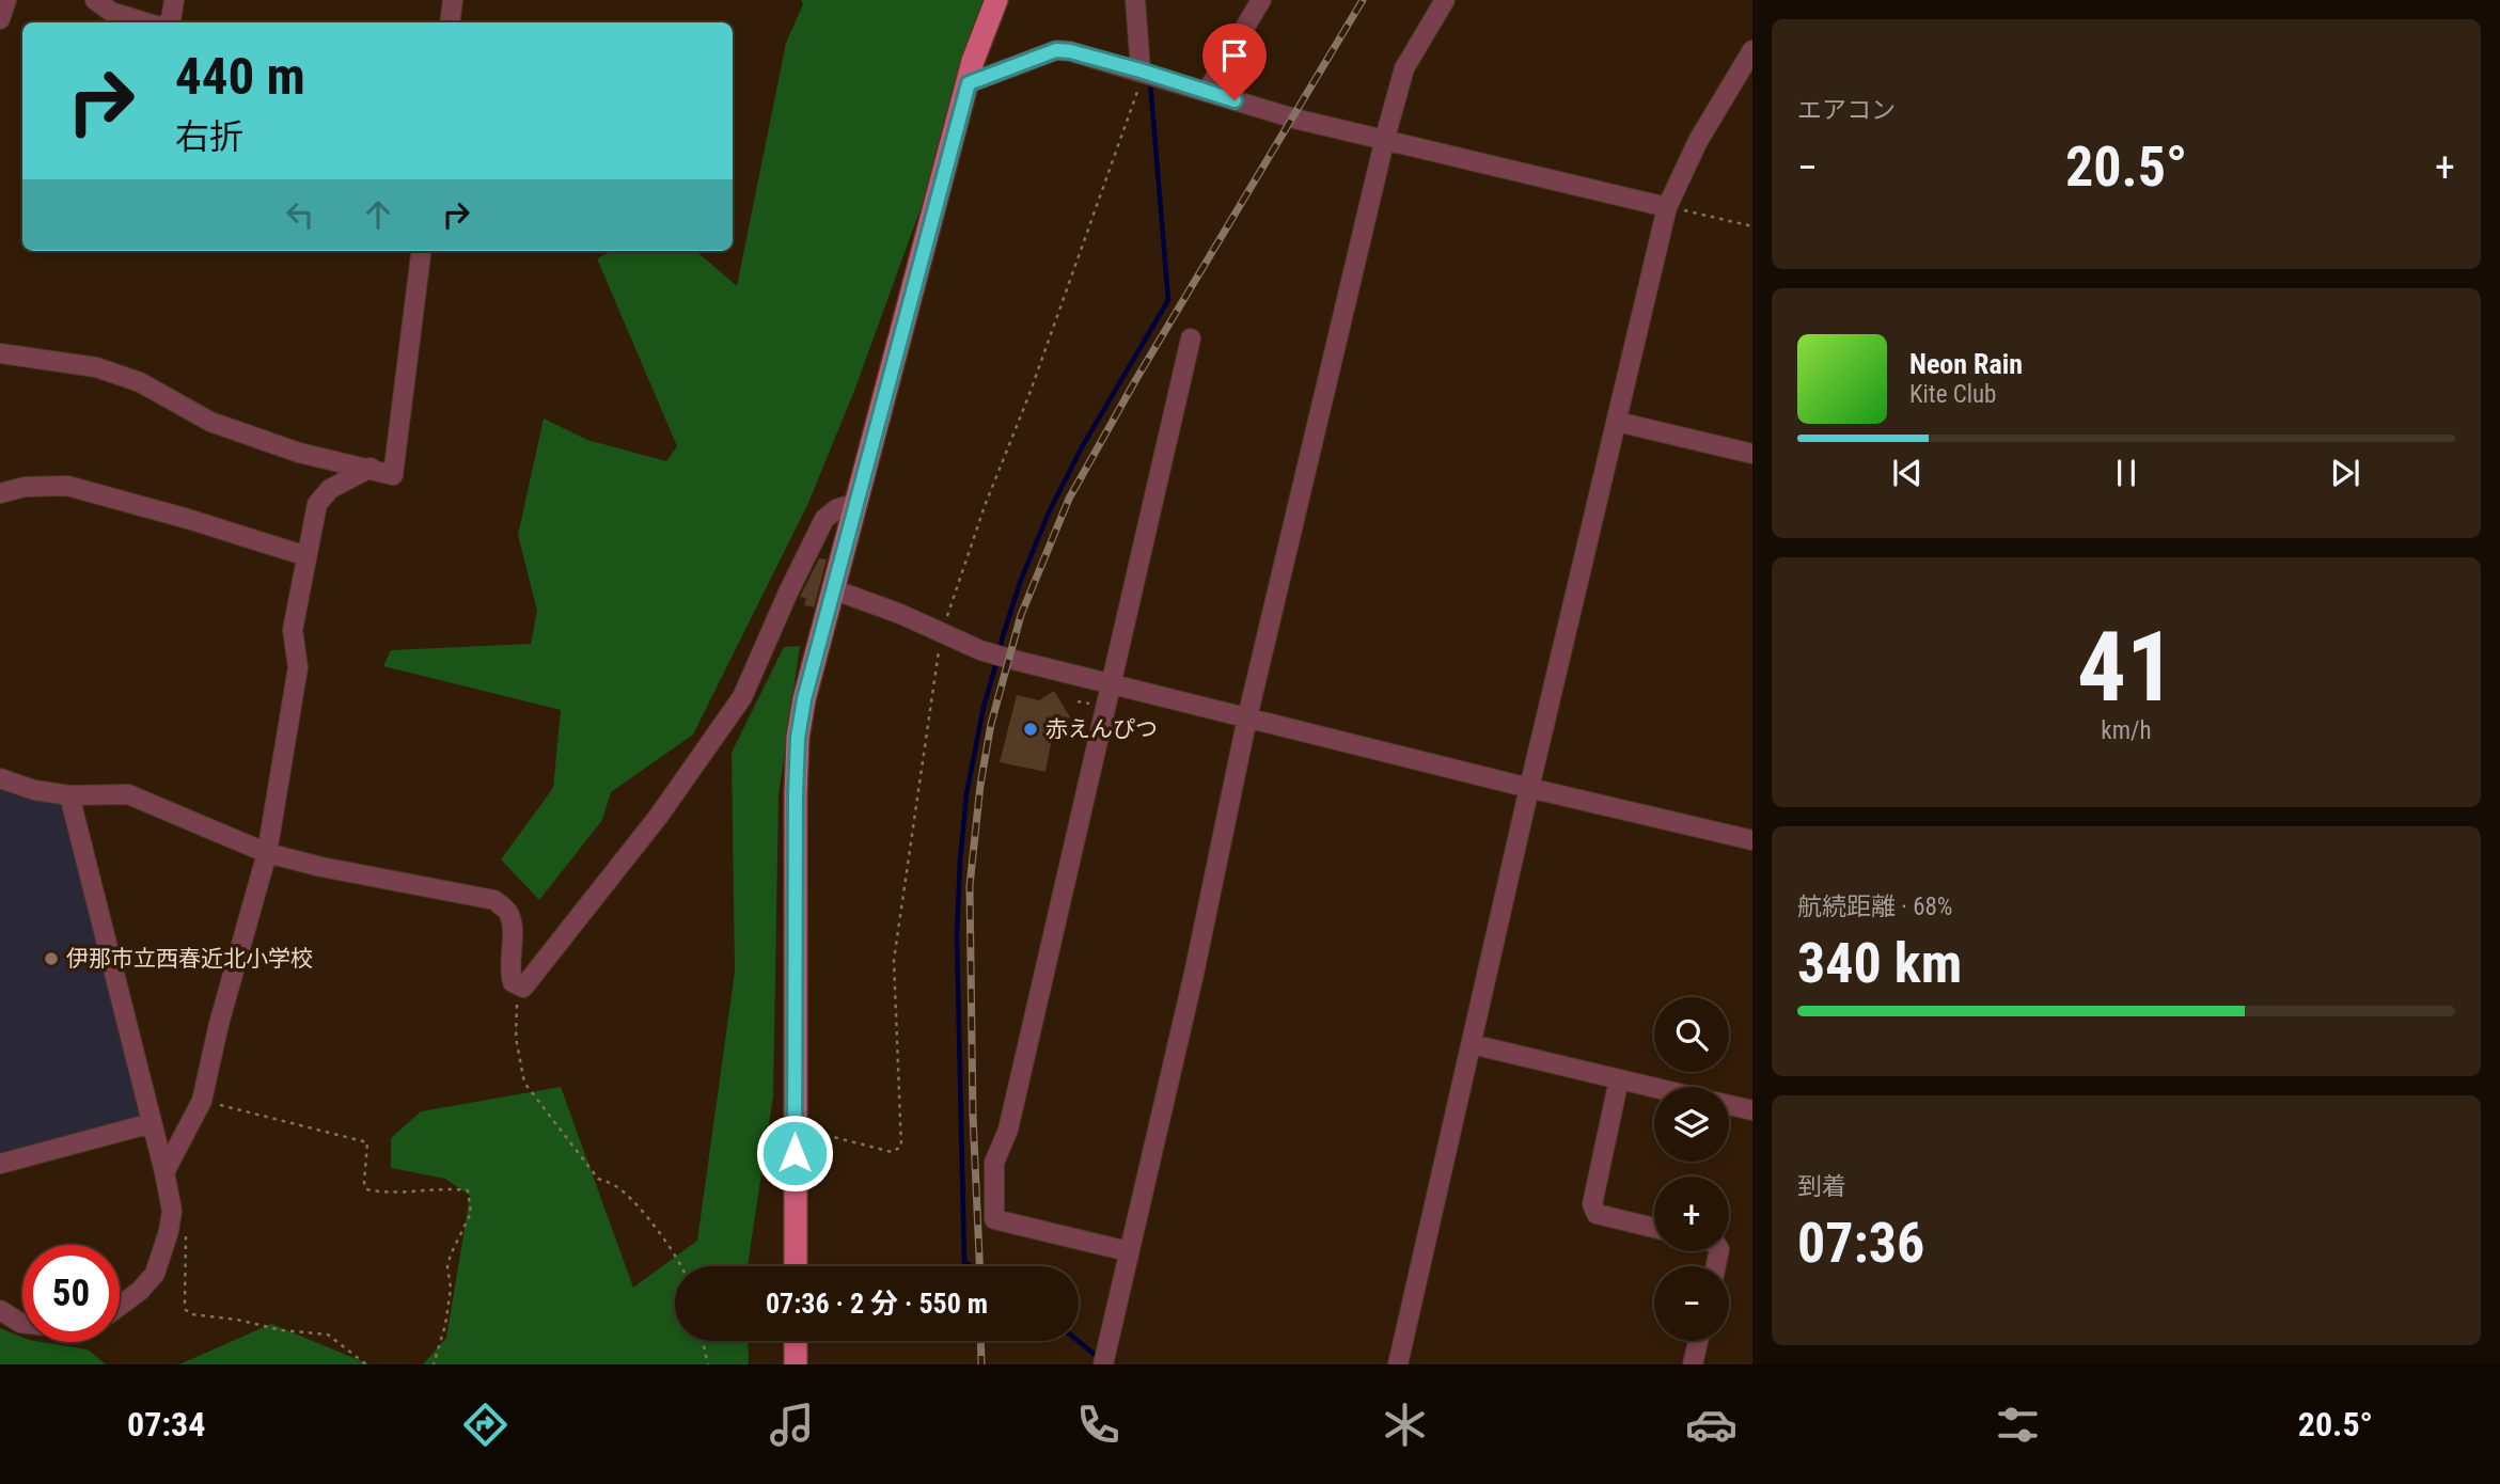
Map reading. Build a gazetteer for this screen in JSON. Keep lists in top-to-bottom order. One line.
{"places":["赤えんぴつ","伊那市立西春近北小学校"],"page":{"tile":["エアコン",["41","km/h"],["航続距離 · 68%","340 km"],["到着","07:36"]],"turn":["440 m","右折"],"heat":["−","20.5°","+"],"song":["Neon Rain","Kite Club"],"map_buttons":["+","−"],"limit":"50","trip":"07:36 · 2 分 · 550 m","tabs":["07:34","20.5°"]}}
